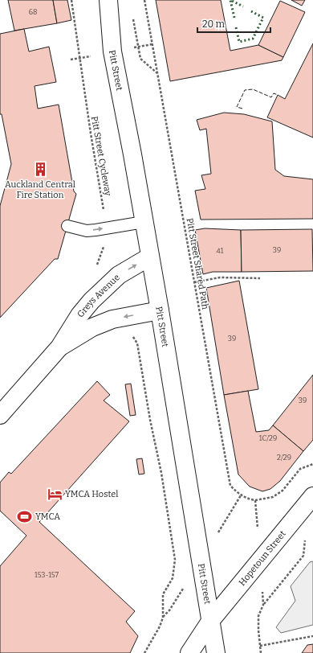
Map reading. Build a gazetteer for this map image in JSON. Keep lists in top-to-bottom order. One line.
{"streets":{"main road":["Pitt Street","Greys Avenue","Hopetoun Street"],"path":["Pitt Street Cycleway","Pitt Street Shared Path"]},"crossings":[["Pitt Street","Greys Avenue"],["Pitt Street","Hopetoun Street"]],"places":{"building":["Auckland Central Fire Station"],"hotel":["YMCA Hostel"],"sports":["YMCA"]},"house_numbers":["68","39","41","39","39","1C/29","2/29","153-157"],"scale_bar":"20 m"}
